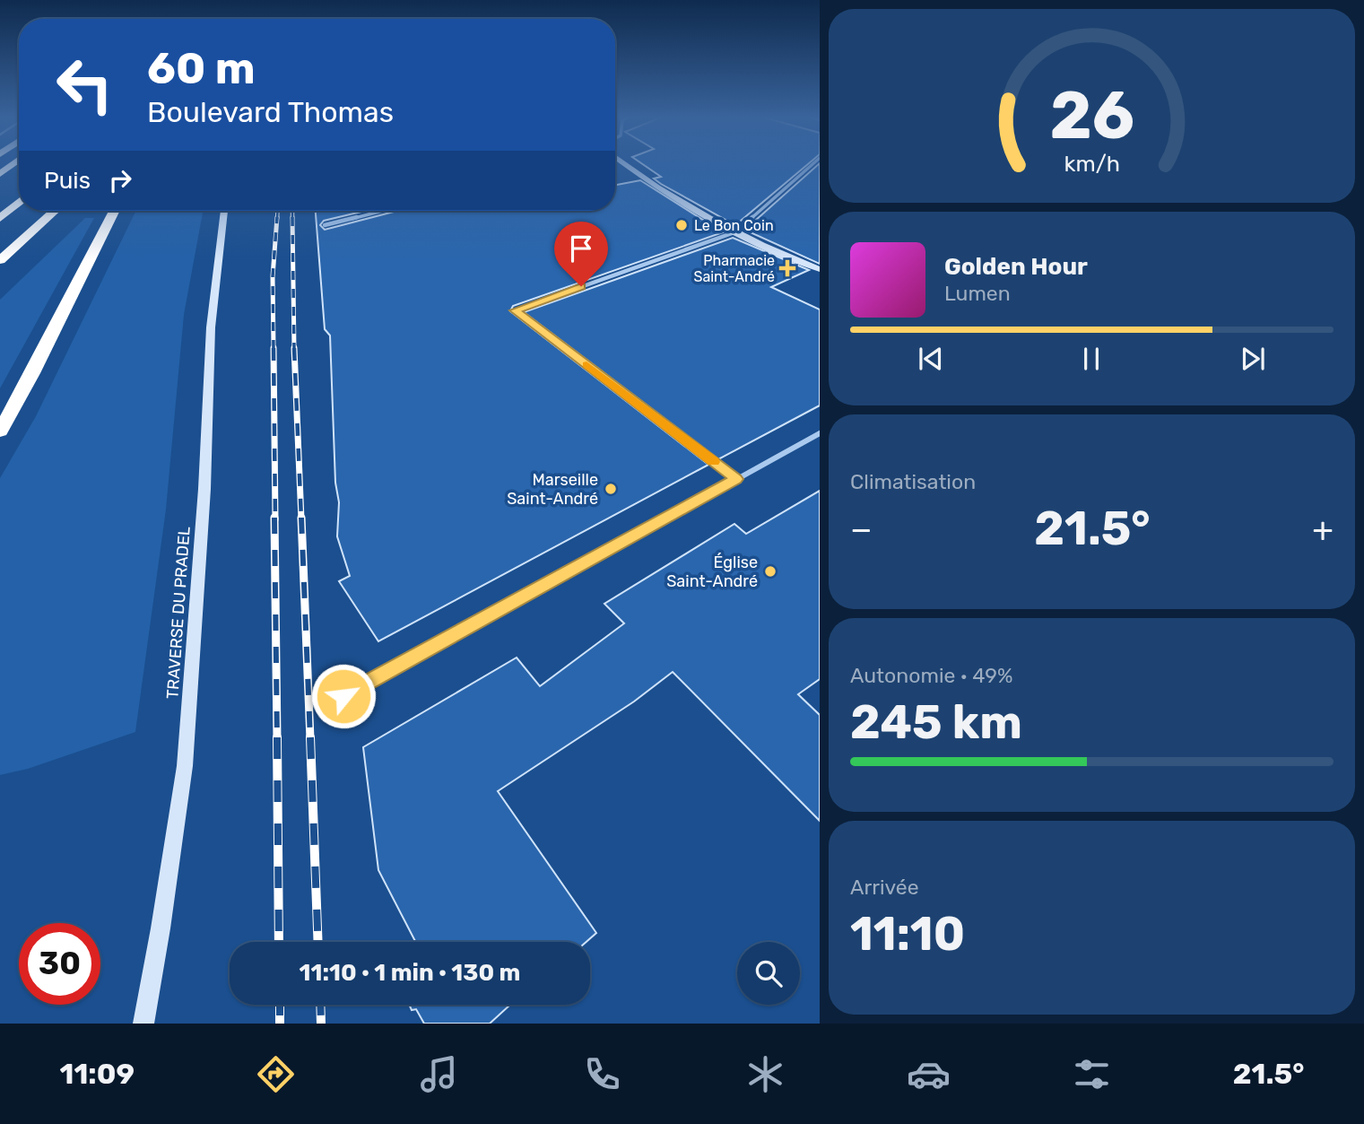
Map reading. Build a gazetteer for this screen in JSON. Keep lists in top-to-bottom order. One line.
{"streets":{"main road":["TRAVERSE DU PRADEL"]},"places":{"other":["Le Bon Coin","Marseille Saint-André","Église Saint-André"],"health":["Pharmacie Saint-André"]},"page":{"turn":["60 m","Boulevard Thomas"],"then":"Puis","song":["Golden Hour","Lumen"],"tile":["Climatisation",["Autonomie · 49%","245 km"],["Arrivée","11:10"]],"heat":["−","21.5°","+"],"limit":"30","trip":"11:10 · 1 min · 130 m","tabs":["11:09","21.5°"],"gauge":["26","km/h"]}}
